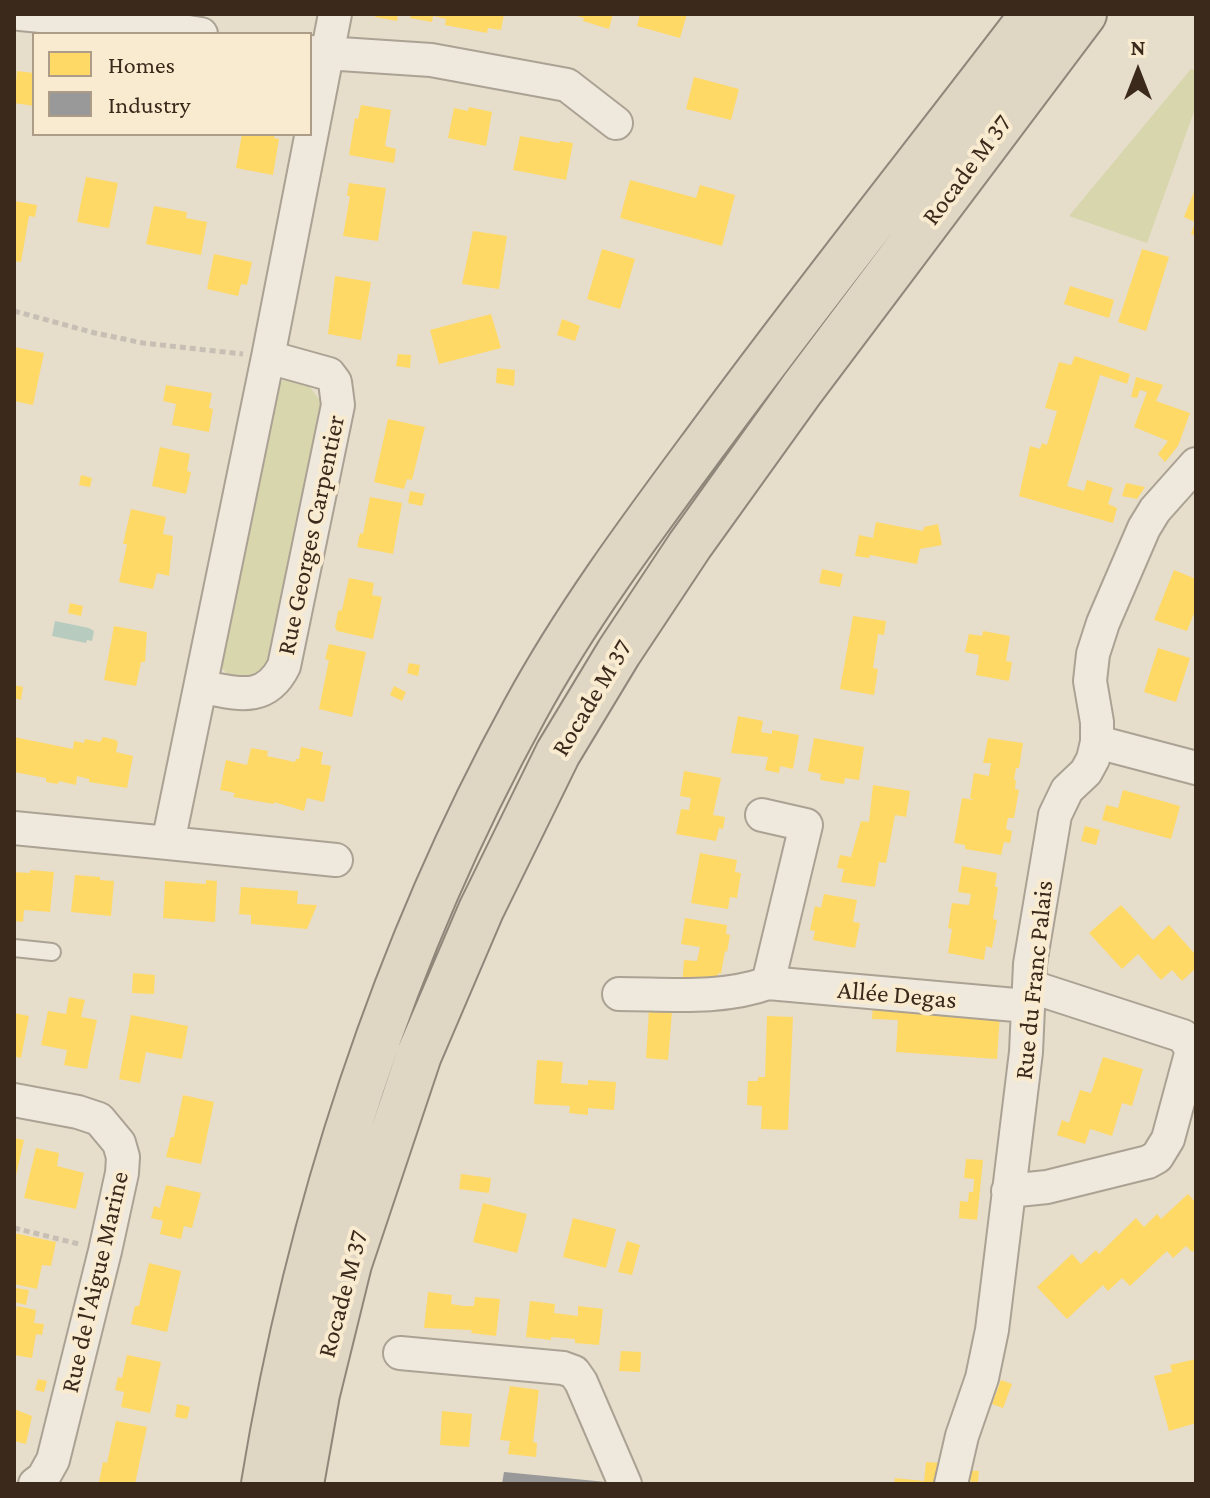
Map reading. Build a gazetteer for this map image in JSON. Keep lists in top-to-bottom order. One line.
{"streets":{"highway":["Rocade M 37"],"street":["Rue Georges Carpentier","Rue du Franc Palais","Allée Degas","Rue de l'Aigue Marine"]},"crossings":[["Rue du Franc Palais","Allée Degas"]],"legend":["Homes","Industry"],"north":"top"}
